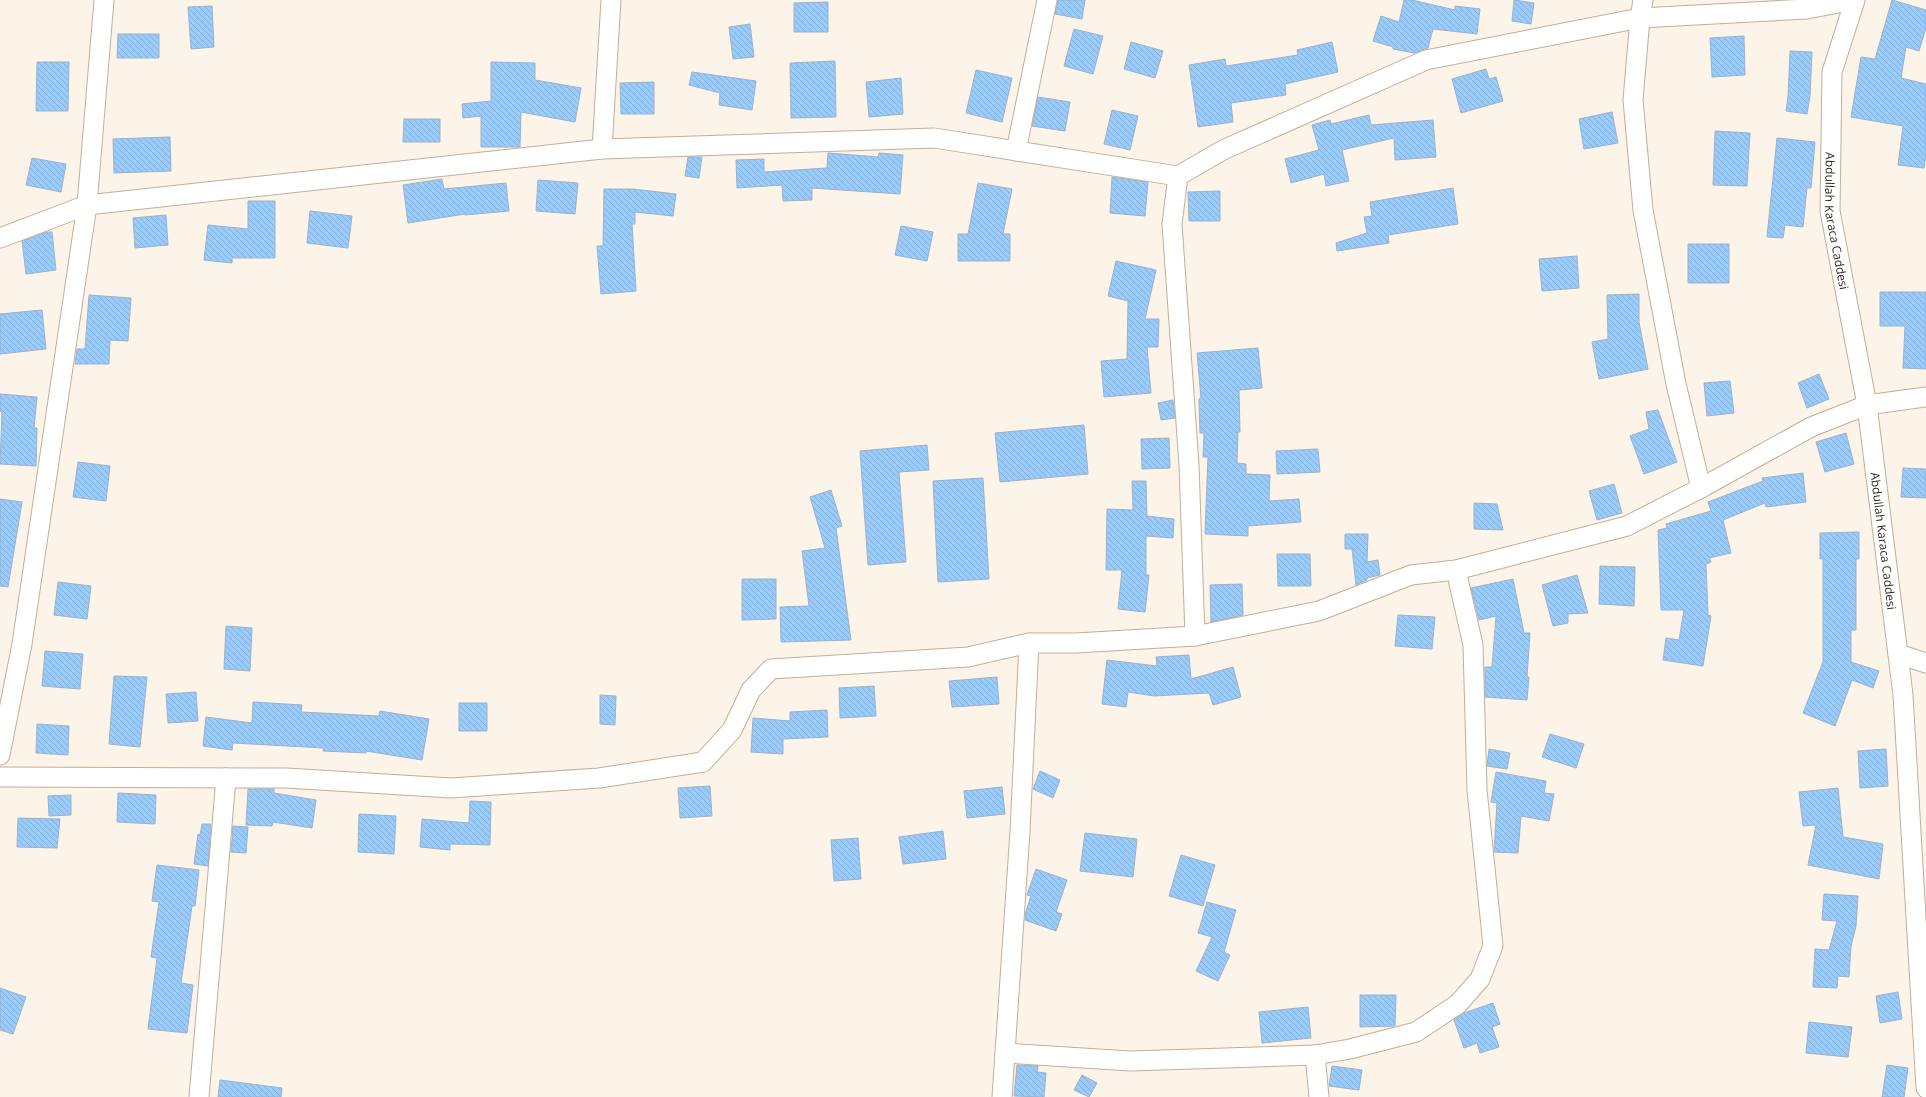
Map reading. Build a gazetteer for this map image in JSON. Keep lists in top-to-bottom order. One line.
{"streets":{"street":["Abdullah Karaca Caddesi"]}}
